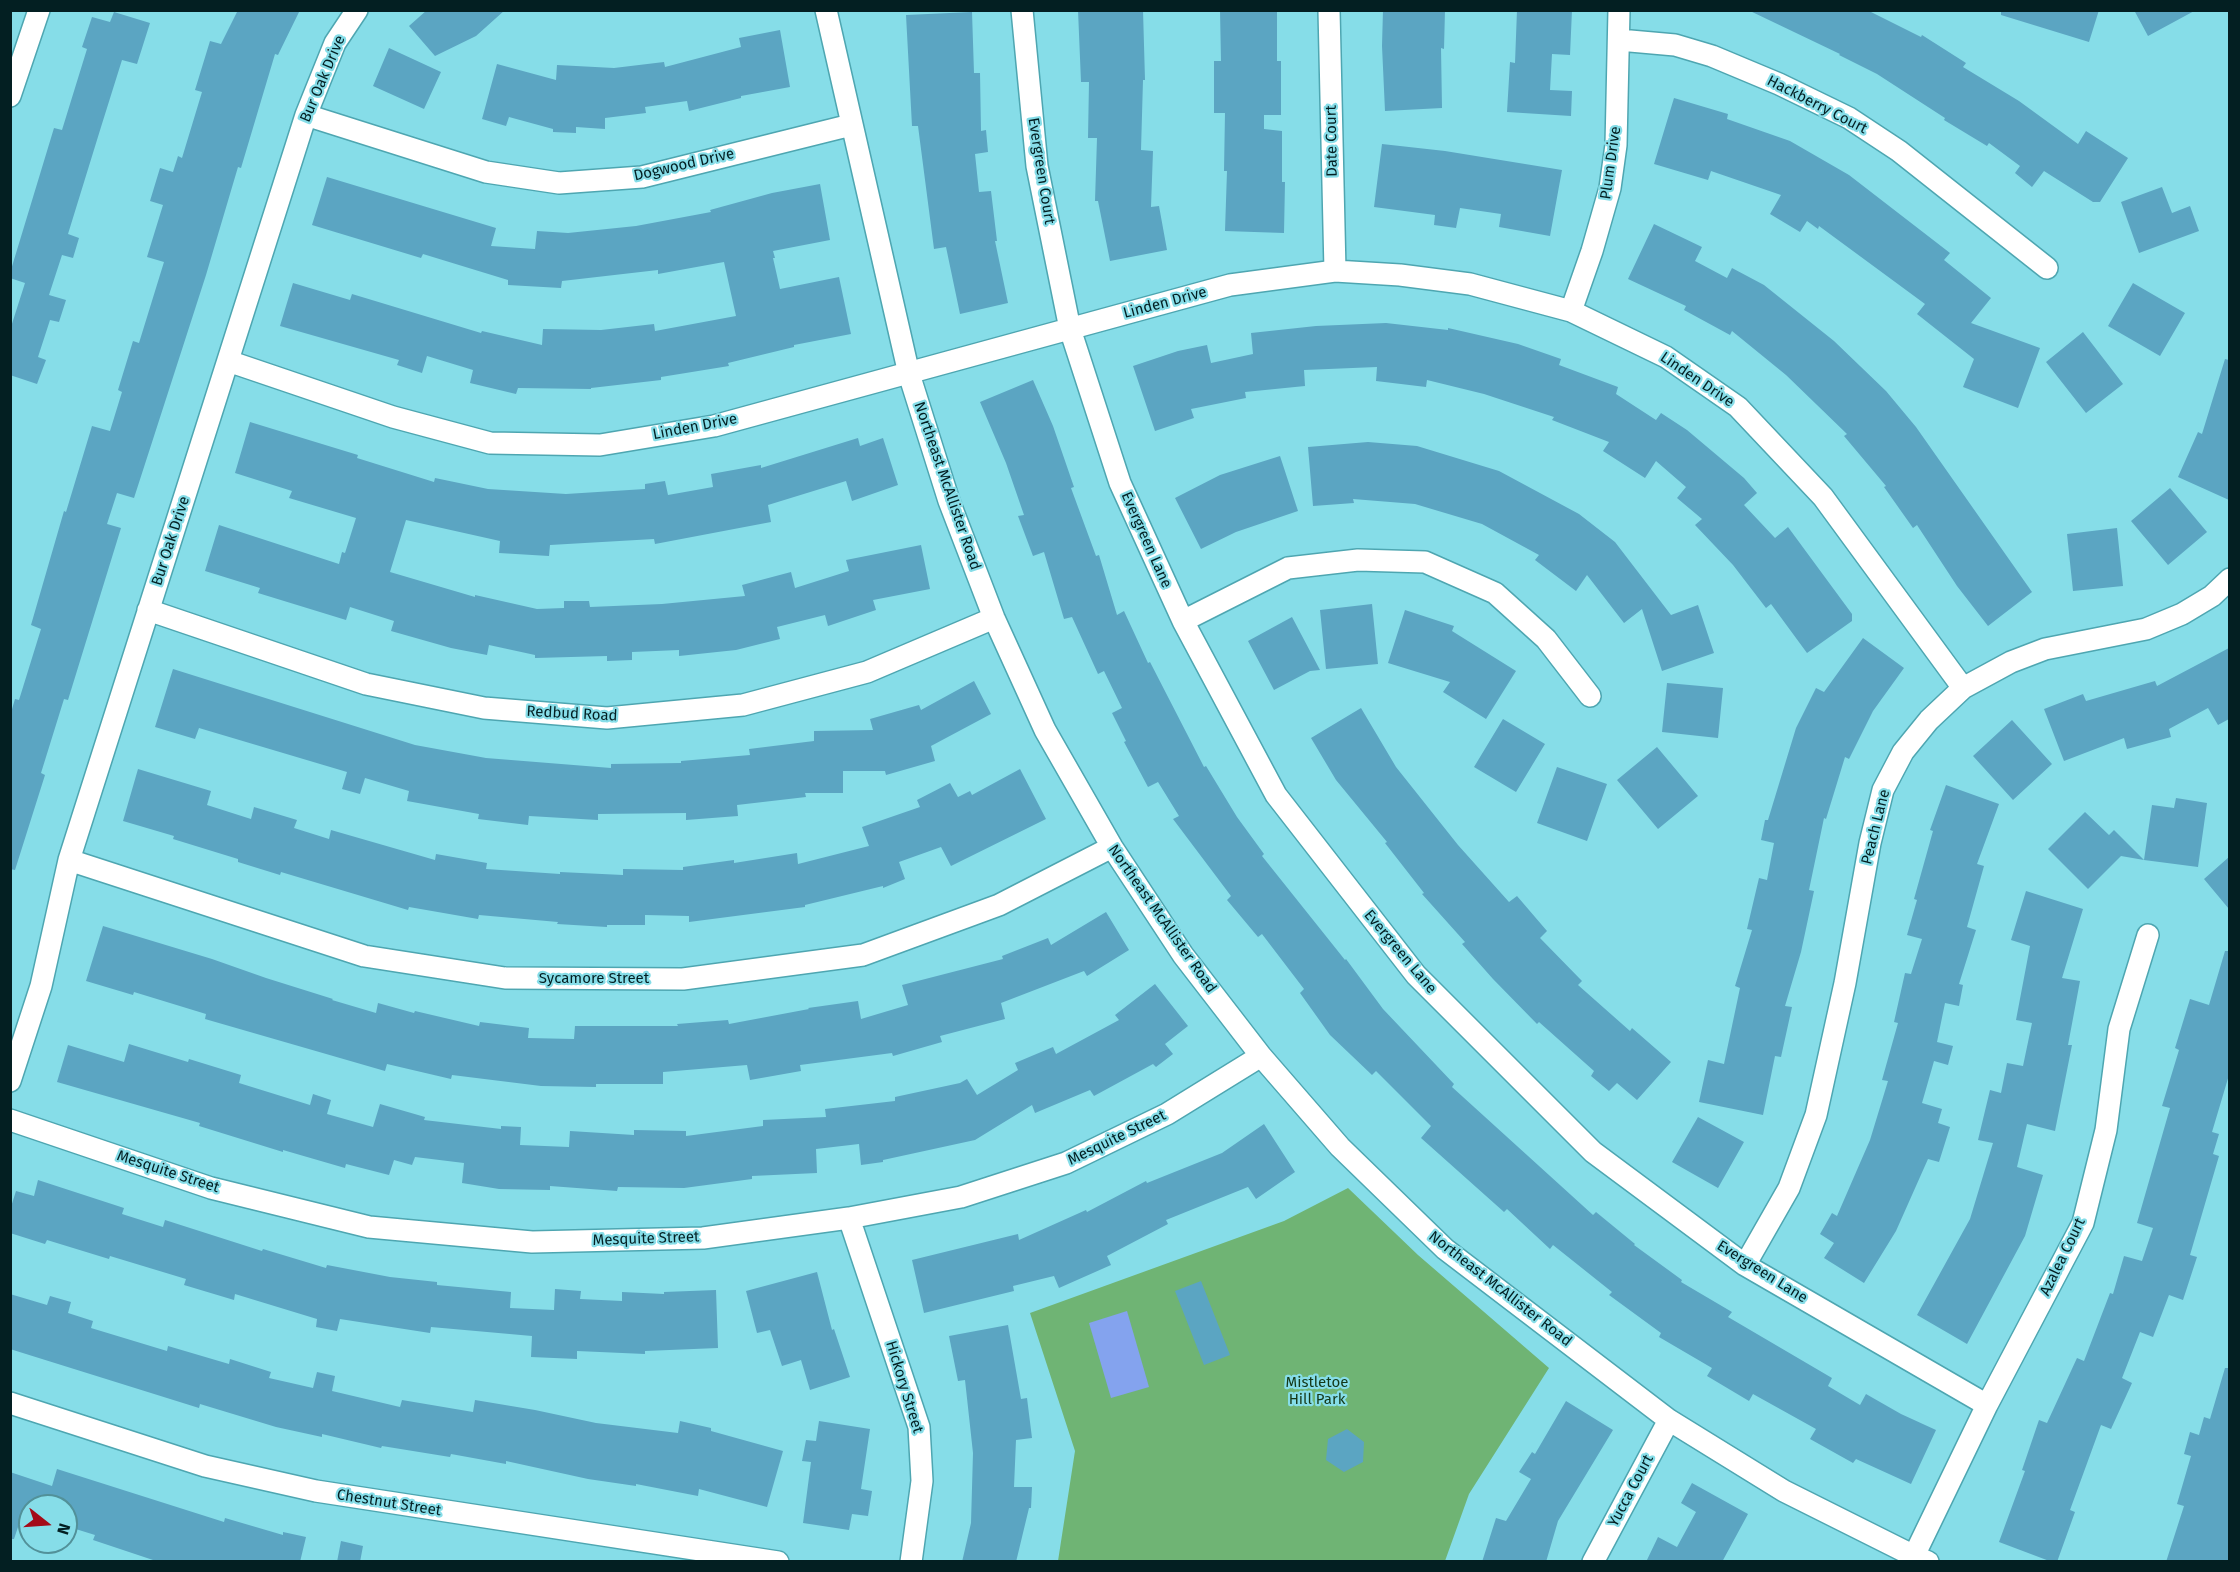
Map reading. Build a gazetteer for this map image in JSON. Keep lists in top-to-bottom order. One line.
{"streets":{"street":["Bur Oak Drive","Hackberry Court","Date Court","Plum Drive","Dogwood Drive","Evergreen Court","Linden Drive","Northeast McAllister Road","Evergreen Lane","Redbud Road","Peach Lane","Sycamore Street","Mesquite Street","Azalea Court","Hickory Street","Yucca Court","Chestnut Street"]},"crossings":[["Bur Oak Drive","Dogwood Drive"],["Bur Oak Drive","Linden Drive"],["Bur Oak Drive","Redbud Road"],["Bur Oak Drive","Sycamore Street"],["Hackberry Court","Plum Drive"],["Date Court","Linden Drive"],["Plum Drive","Linden Drive"],["Dogwood Drive","Northeast McAllister Road"],["Evergreen Court","Linden Drive"],["Evergreen Court","Evergreen Lane"],["Linden Drive","Northeast McAllister Road"],["Linden Drive","Evergreen Lane"],["Linden Drive","Peach Lane"],["Northeast McAllister Road","Redbud Road"],["Northeast McAllister Road","Sycamore Street"],["Northeast McAllister Road","Mesquite Street"],["Northeast McAllister Road","Azalea Court"],["Northeast McAllister Road","Yucca Court"],["Evergreen Lane","Peach Lane"],["Evergreen Lane","Azalea Court"],["Mesquite Street","Hickory Street"]],"parks":["Mistletoe Hill Park"],"north":"right"}
